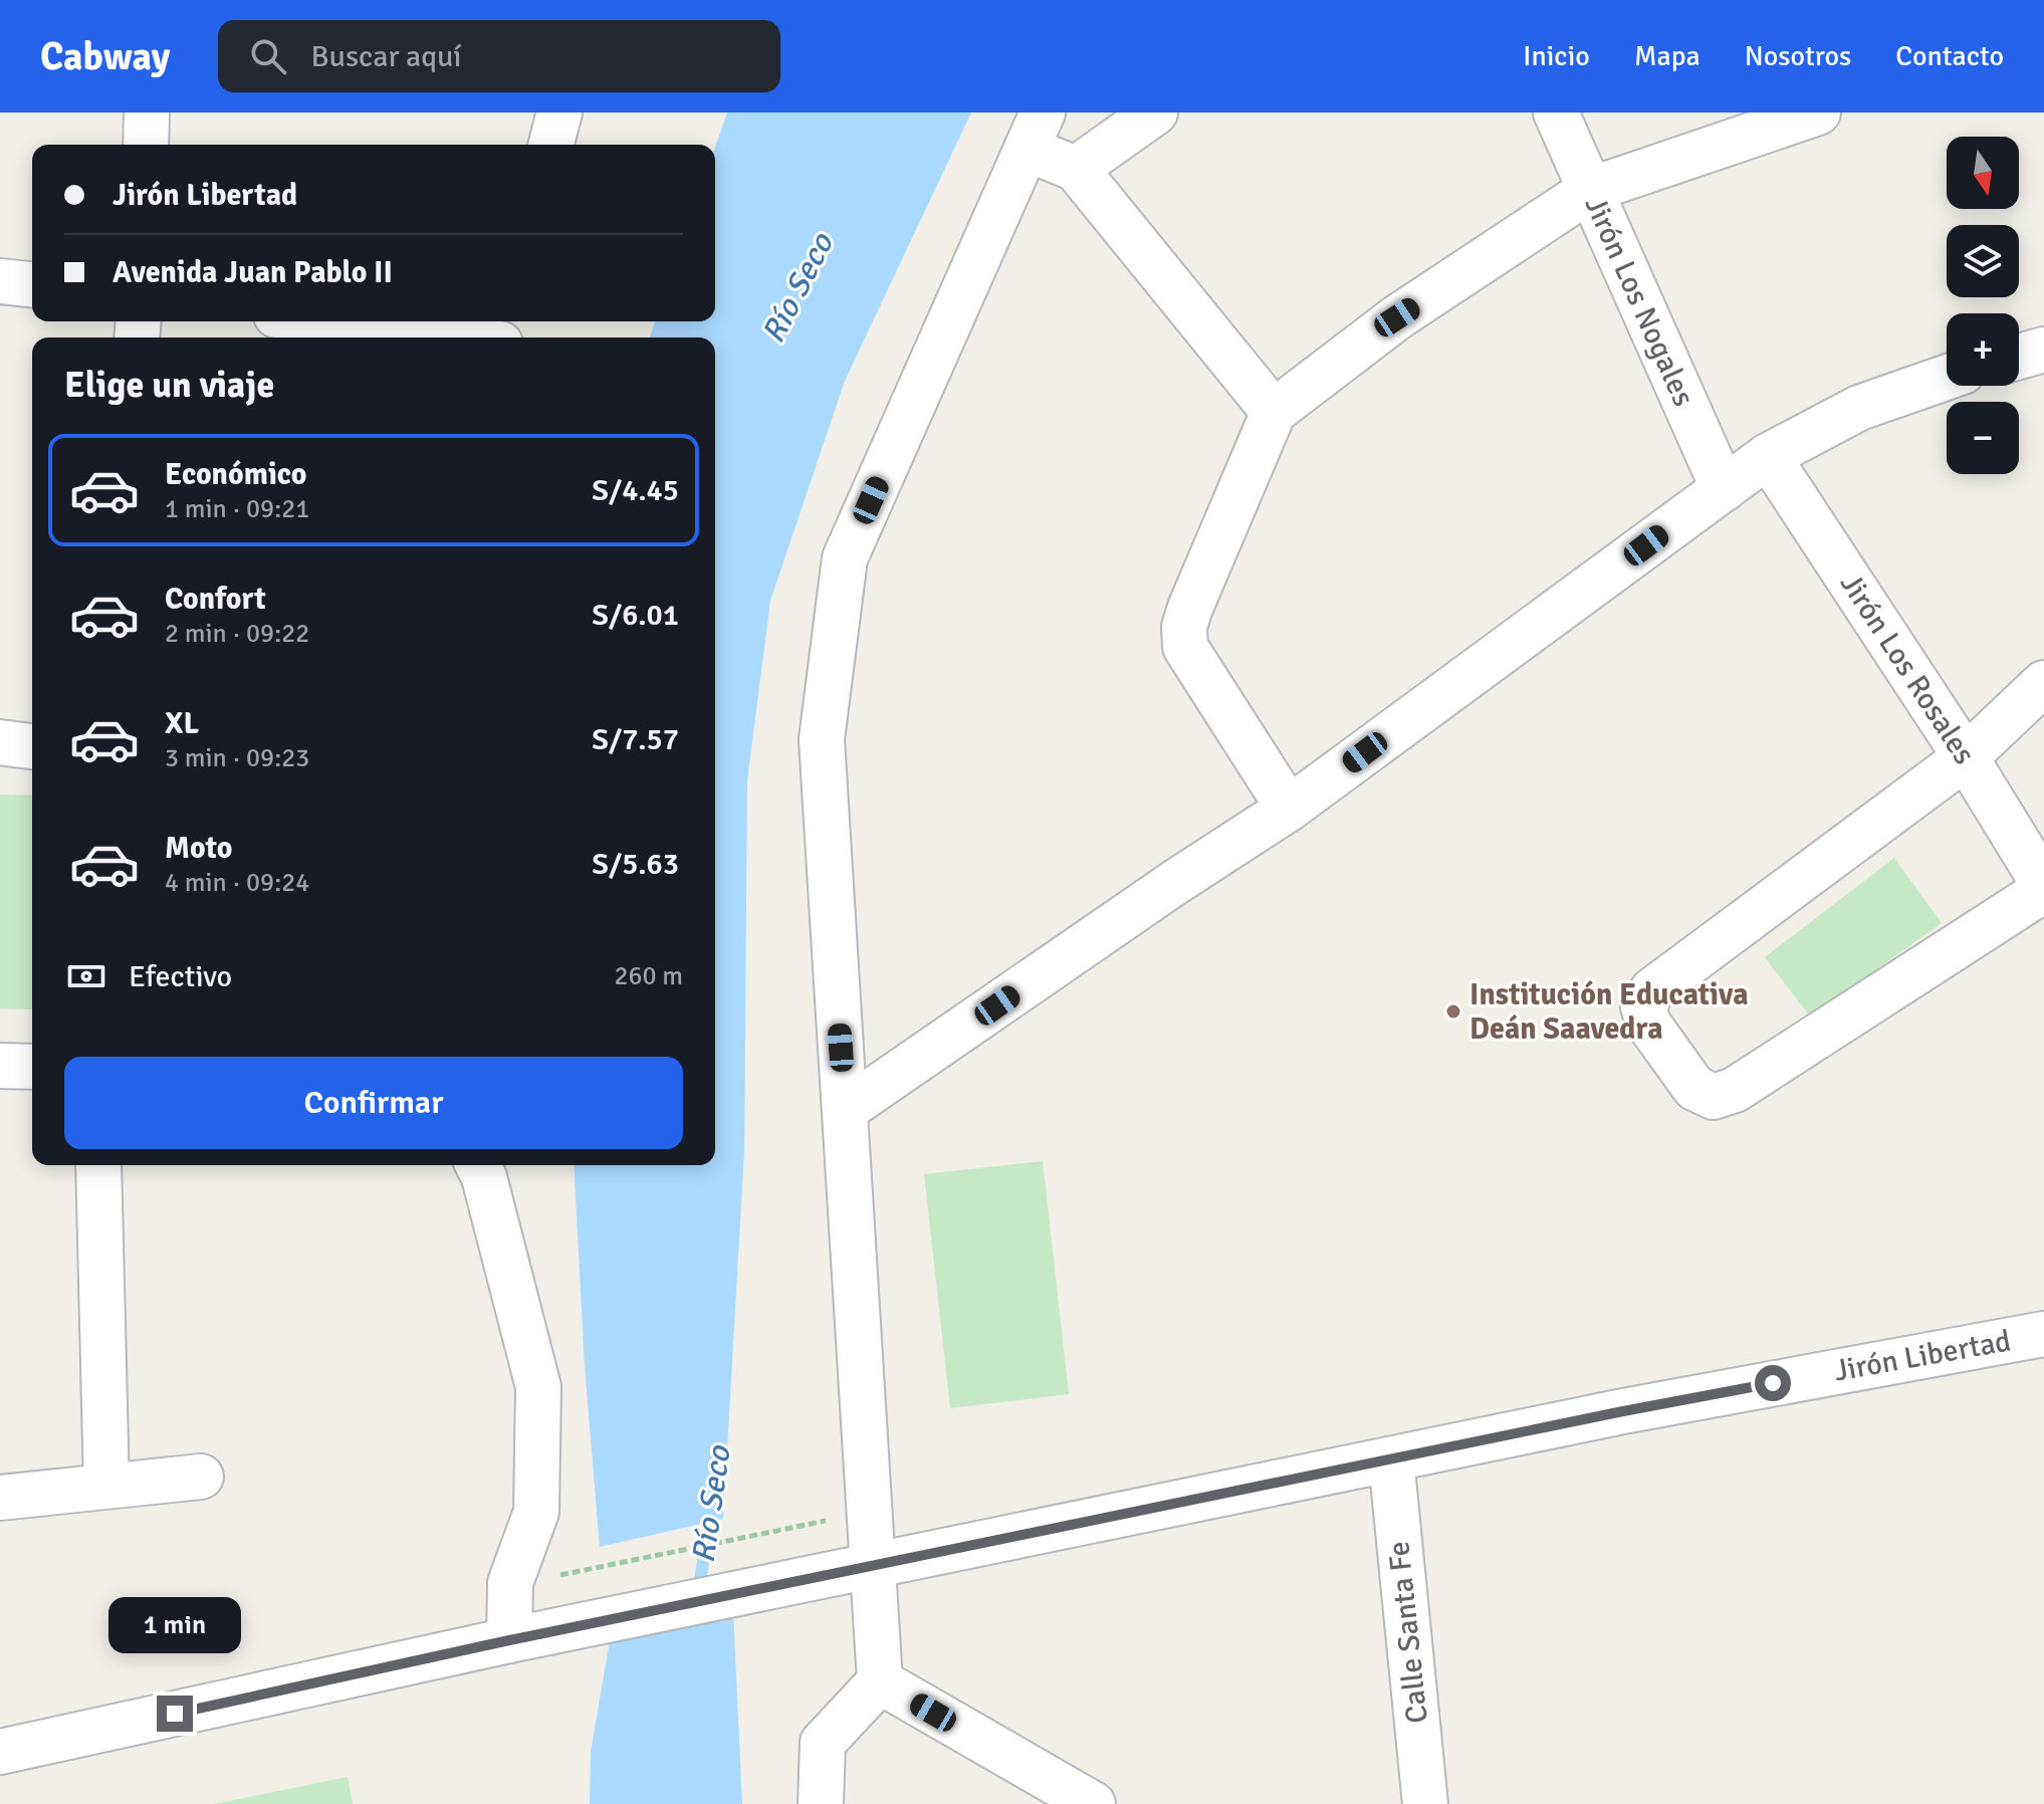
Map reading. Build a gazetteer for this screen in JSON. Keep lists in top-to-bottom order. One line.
{"streets":{"street":["Jirón Los Nogales","Jirón Los Rosales","Jirón Libertad","Calle Santa Fe"]},"crossings":[["Jirón Libertad","Calle Santa Fe"]],"water":["Río Seco"],"places":["Institución Educativa Deán Saavedra"],"north":"bottom","page":{"header":"Cabway","search":"Buscar aquí","nav":["Inicio","Mapa","Nosotros","Contacto"],"map_buttons":["+","−"],"banner":["Jirón Libertad","Avenida Juan Pablo II"],"heading":"Elige un viaje","list":[{"name":"Económico","note":"1 min · 09:21","value":"S/4.45"},{"name":"Confort","note":"2 min · 09:22","value":"S/6.01"},{"name":"XL","note":"3 min · 09:23","value":"S/7.57"},{"name":"Moto","note":"4 min · 09:24","value":"S/5.63"}],"pay":["Efectivo","260 m"],"buttons":"Confirmar","bubble":"1 min"}}
